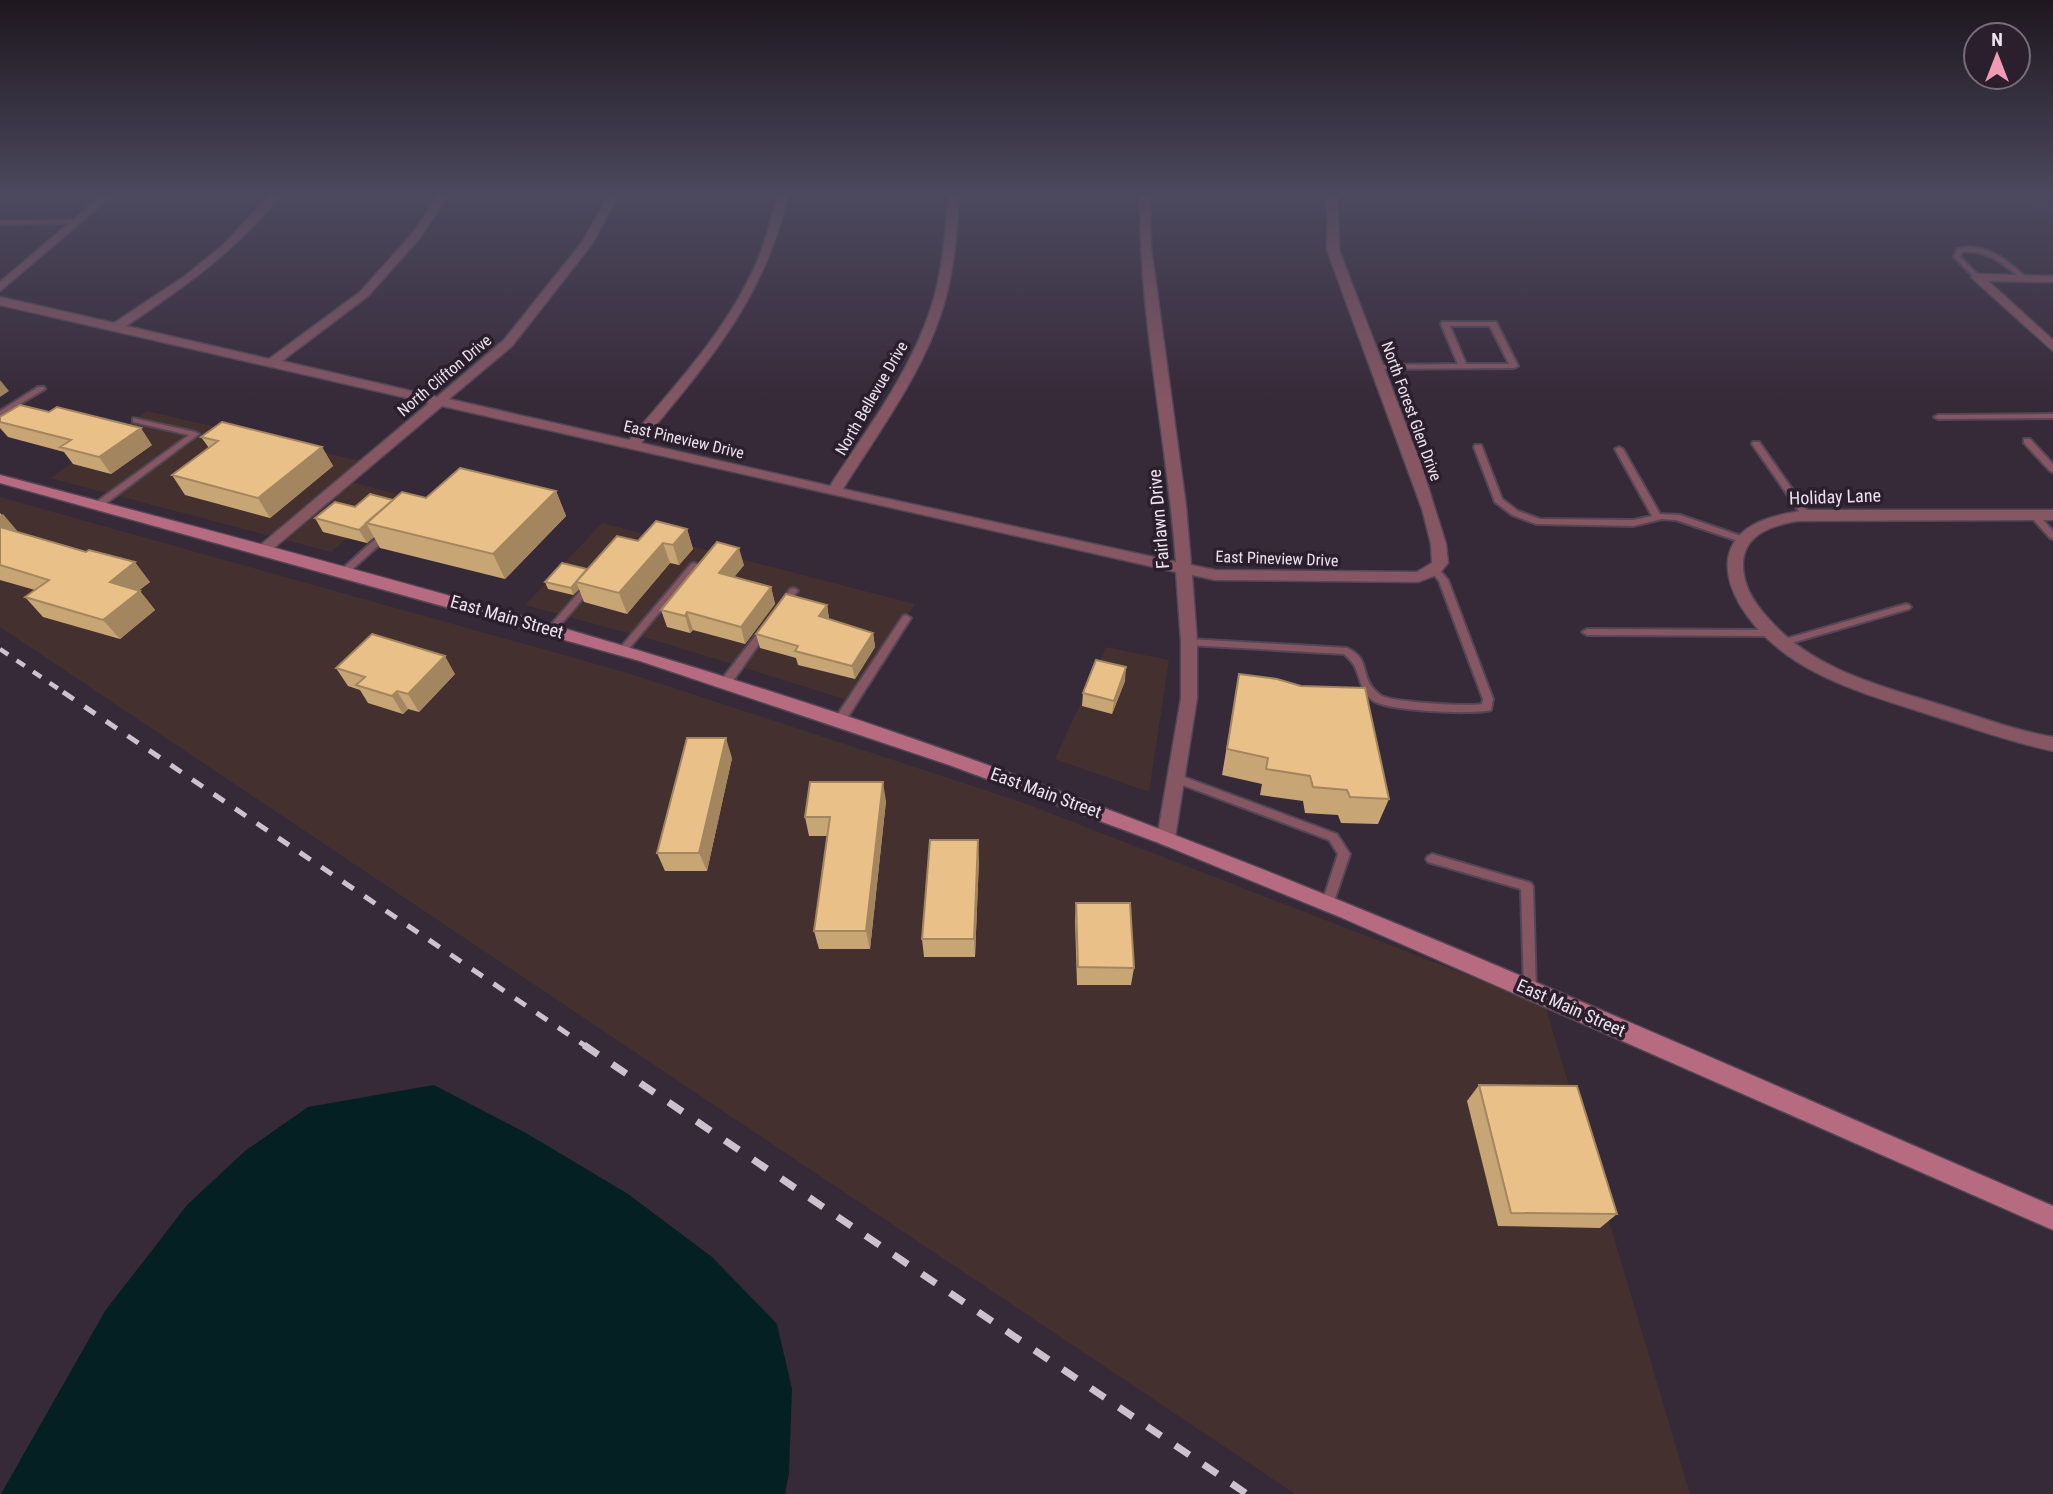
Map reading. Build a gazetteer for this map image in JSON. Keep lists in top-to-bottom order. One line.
{"streets":{"main road":["East Main Street"],"street":["North Clifton Drive","North Bellevue Drive","North Forest Glen Drive","East Pineview Drive","Holiday Lane","Fairlawn Drive"]},"crossings":[["North Clifton Drive","East Pineview Drive"],["North Clifton Drive","East Main Street"],["North Bellevue Drive","East Pineview Drive"],["North Forest Glen Drive","East Pineview Drive"],["East Pineview Drive","Fairlawn Drive"],["Fairlawn Drive","East Main Street"]],"north":"top"}
